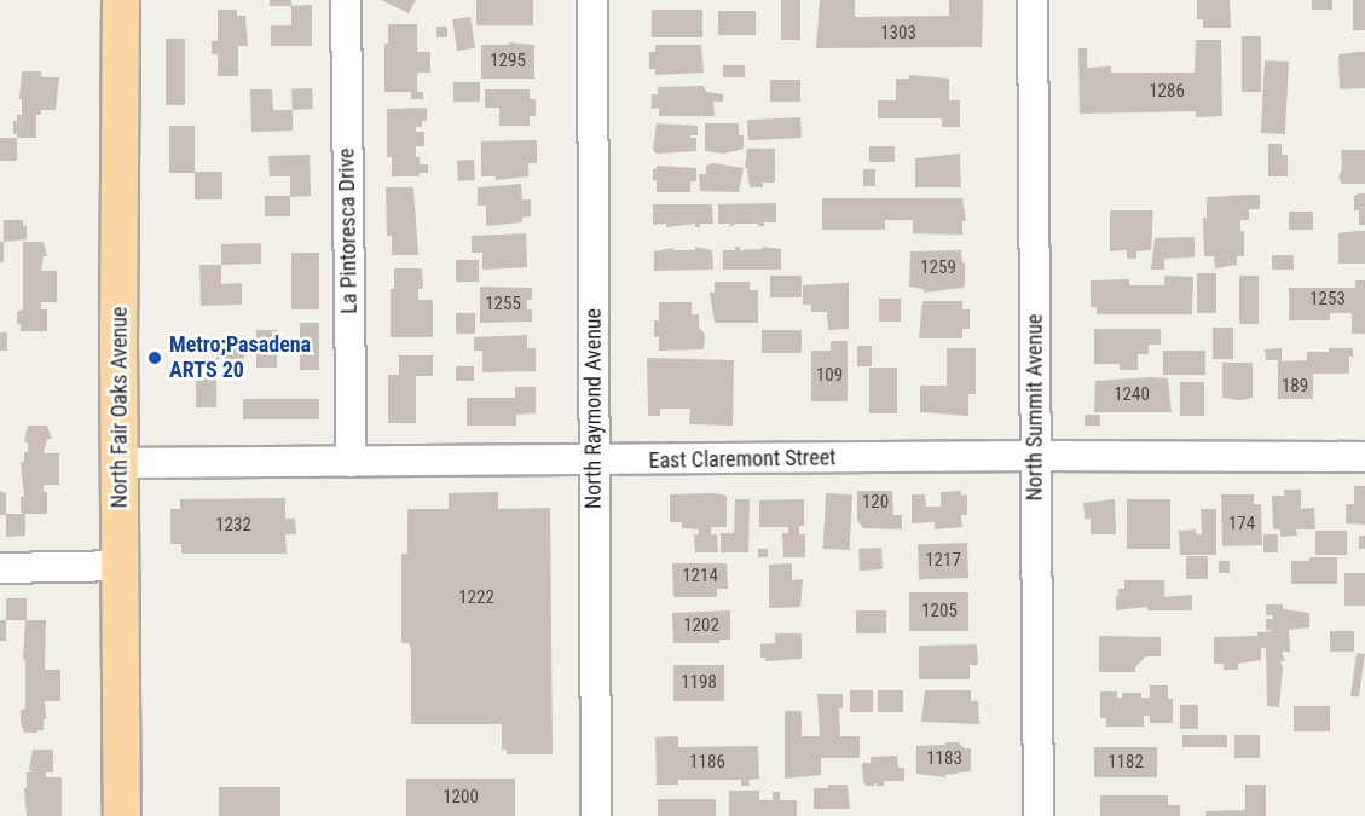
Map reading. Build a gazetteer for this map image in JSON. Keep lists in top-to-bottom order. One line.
{"streets":{"main road":["North Fair Oaks Avenue"],"street":["La Pintoresca Drive","North Summit Avenue","North Raymond Avenue","East Claremont Street"]},"crossings":[["La Pintoresca Drive","East Claremont Street"],["North Fair Oaks Avenue","East Claremont Street"],["North Summit Avenue","East Claremont Street"],["North Raymond Avenue","East Claremont Street"]],"places":["Metro;Pasadena ARTS 20"],"house_numbers":["1303","1295","1286","1259","1253","1255","109","189","1240","120","174","1232","1217","1214","1222","1205","1202","1198","1183","1186","1182","1200"]}
